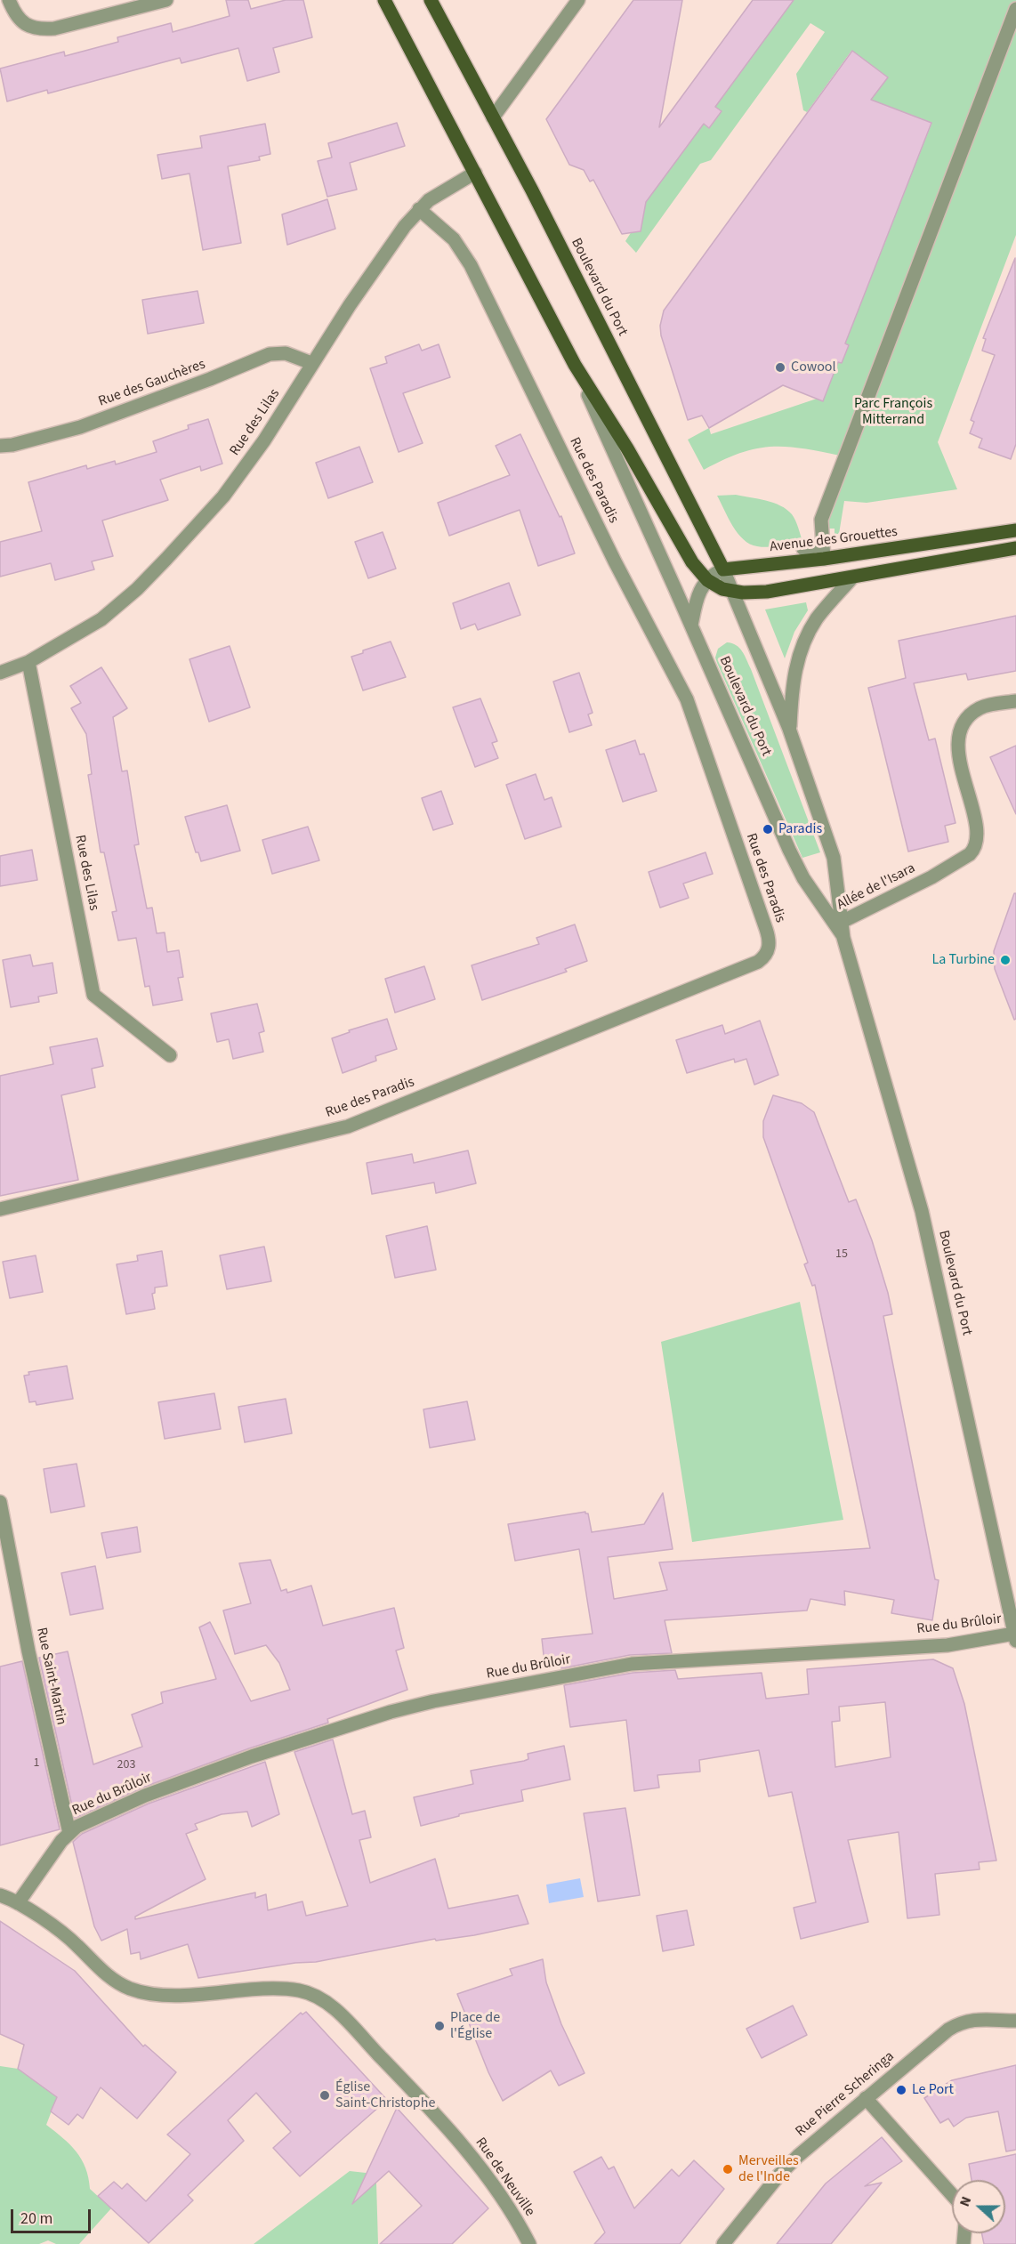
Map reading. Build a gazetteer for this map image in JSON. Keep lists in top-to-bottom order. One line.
{"streets":{"main road":["Boulevard du Port","Avenue des Grouettes"],"street":["Rue des Gauchères","Rue des Lilas","Rue des Paradis","Allée de l'Isara","Rue du Brûloir","Rue Saint-Martin","Rue Pierre Scheringa","Rue de Neuville"]},"crossings":[["Boulevard du Port","Rue des Lilas"],["Boulevard du Port","Avenue des Grouettes"],["Boulevard du Port","Allée de l'Isara"],["Boulevard du Port","Rue du Brûloir"],["Rue des Gauchères","Rue des Lilas"],["Rue des Lilas","Rue des Paradis"],["Rue du Brûloir","Rue Saint-Martin"]],"parks":["Parc François Mitterrand"],"places":["Cowool","Paradis","La Turbine","Place de l'Église","Le Port","Église Saint-Christophe","Merveilles de l'Inde"],"house_numbers":["15","1","203"],"scale_bar":"20 m","north":"left"}
